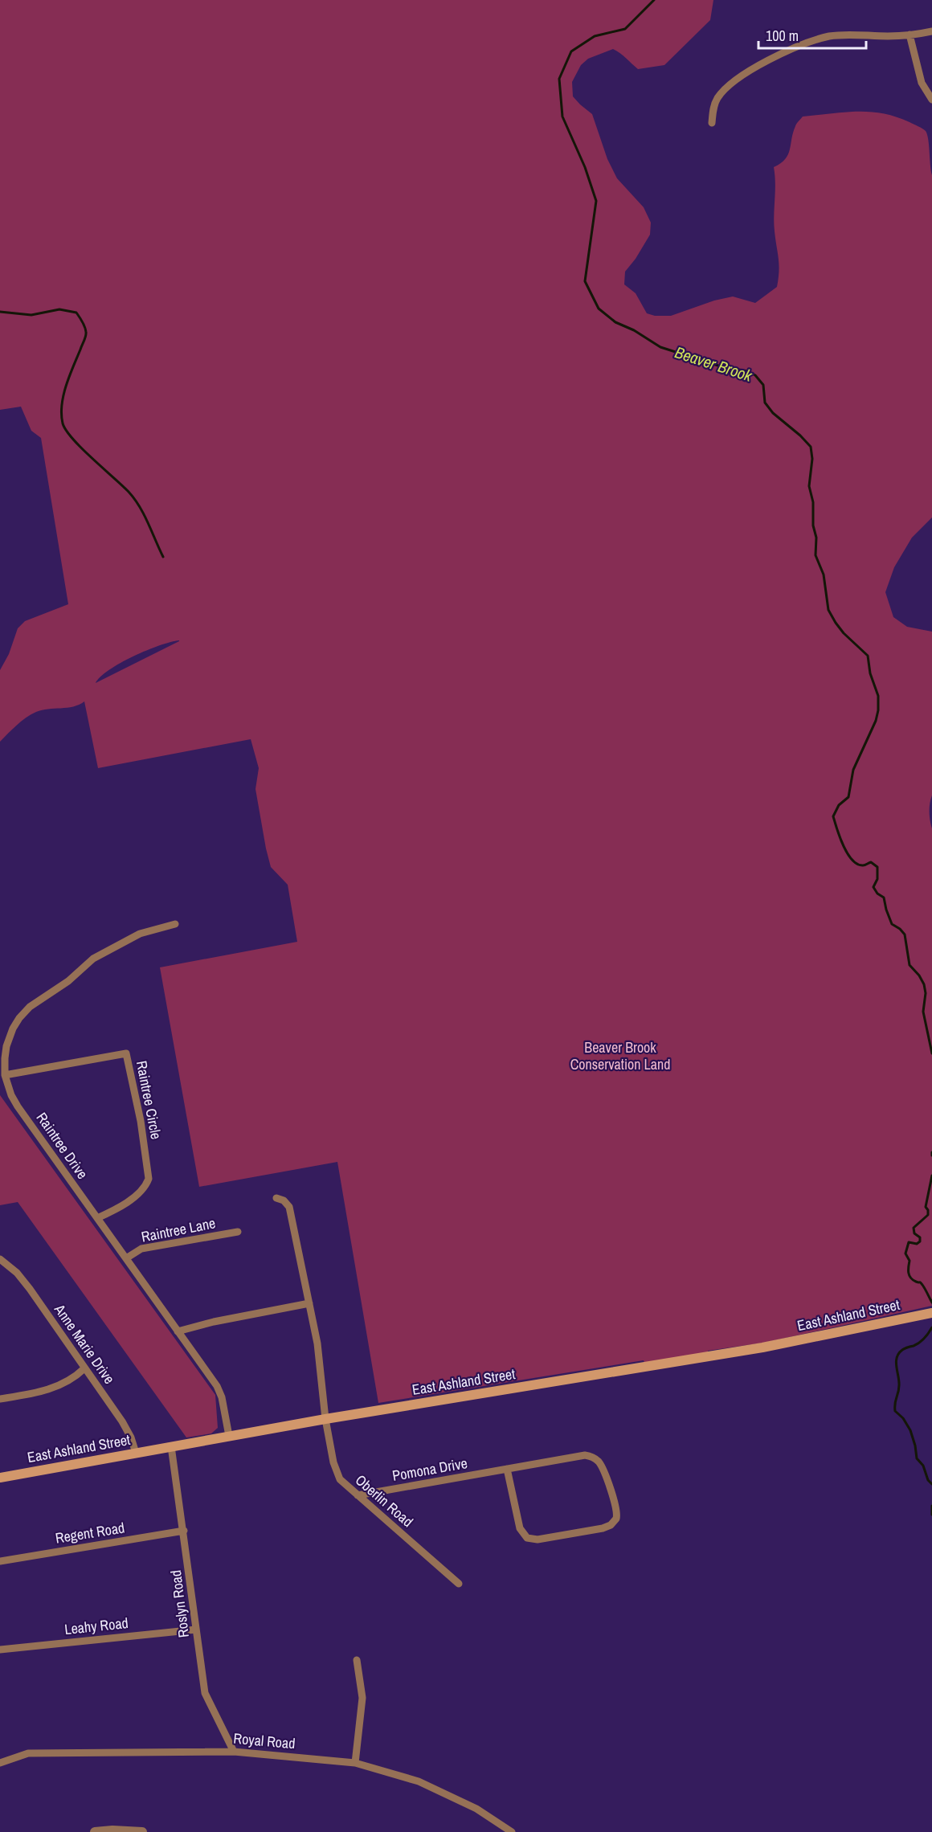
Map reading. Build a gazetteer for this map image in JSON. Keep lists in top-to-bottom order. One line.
{"streets":{"main road":["East Ashland Street"],"street":["Raintree Circle","Raintree Drive","Raintree Lane","Anne Marie Drive","Pomona Drive","Oberlin Road","Regent Road","Roslyn Road","Leahy Road","Royal Road"]},"crossings":[["Raintree Circle","Raintree Drive"],["Raintree Drive","Raintree Lane"],["Raintree Drive","East Ashland Street"],["East Ashland Street","Anne Marie Drive"],["East Ashland Street","Oberlin Road"],["East Ashland Street","Roslyn Road"],["Pomona Drive","Oberlin Road"],["Regent Road","Roslyn Road"],["Roslyn Road","Leahy Road"],["Roslyn Road","Royal Road"]],"water":["Beaver Brook"],"parks":["Beaver Brook Conservation Land"],"scale_bar":"100 m"}
